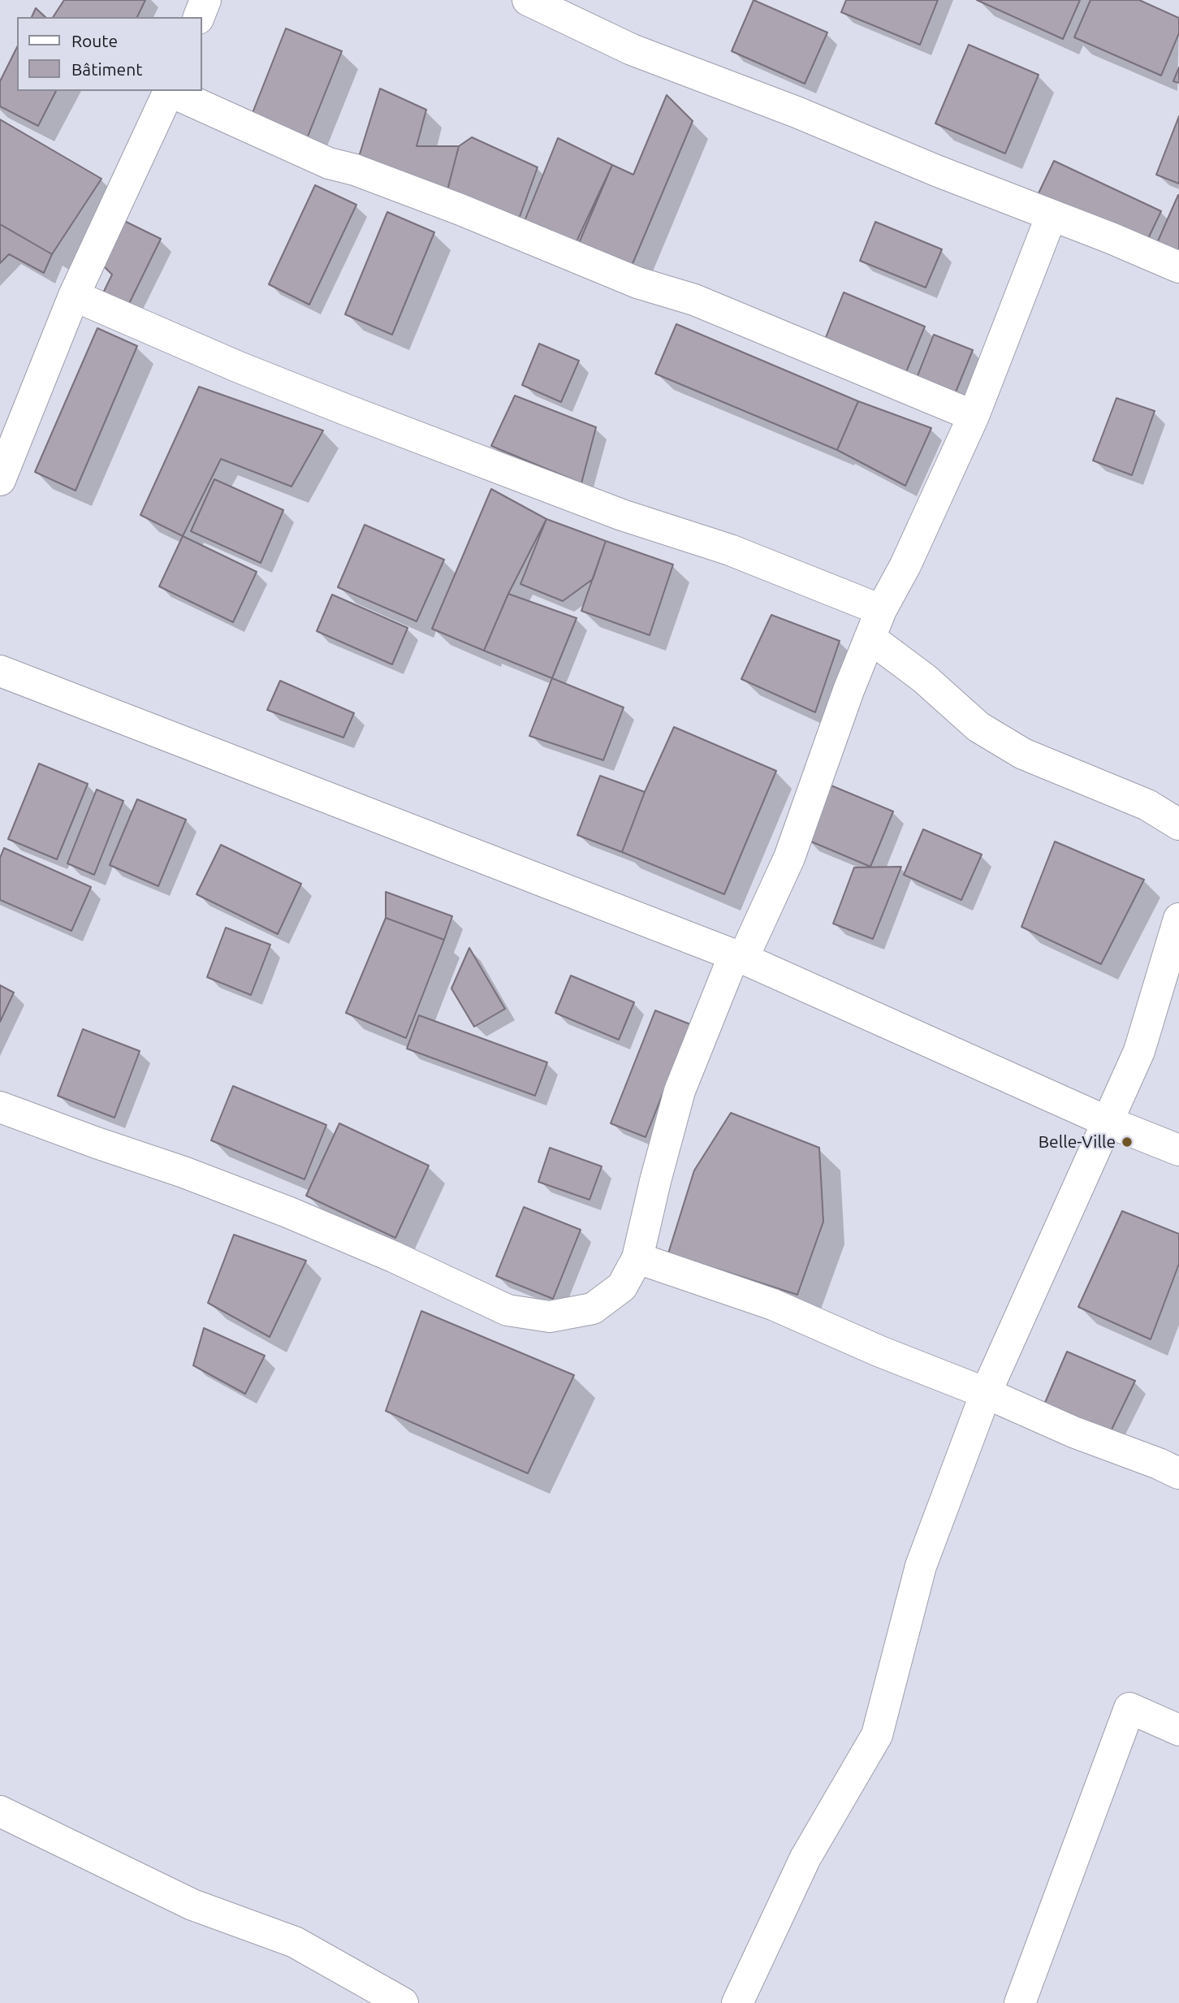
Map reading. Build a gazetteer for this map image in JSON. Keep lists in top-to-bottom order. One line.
{"places":["Belle-Ville"],"legend":["Route","Bâtiment"]}
